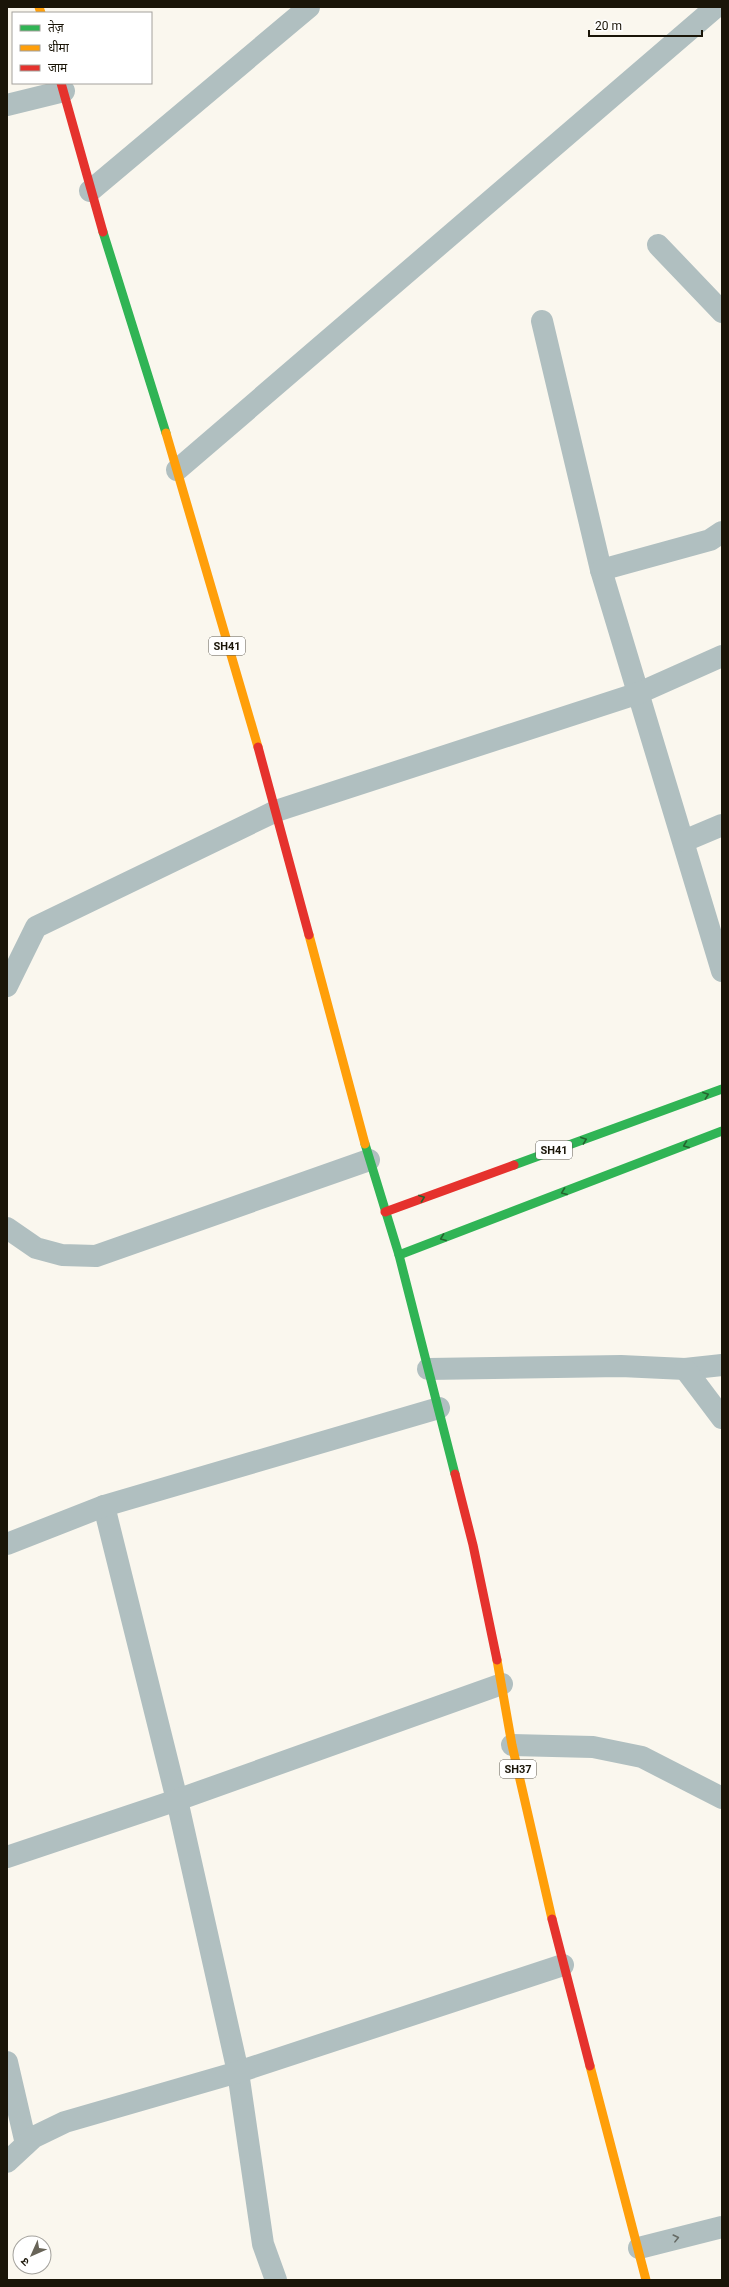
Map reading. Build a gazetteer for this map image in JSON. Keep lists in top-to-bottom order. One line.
{"streets":{"main road":["SH41","SH37"]},"crossings":[["SH41","SH37"]],"legend":["तेज़","धीमा","जाम"],"scale_bar":"20 m","north":"bottom left"}
